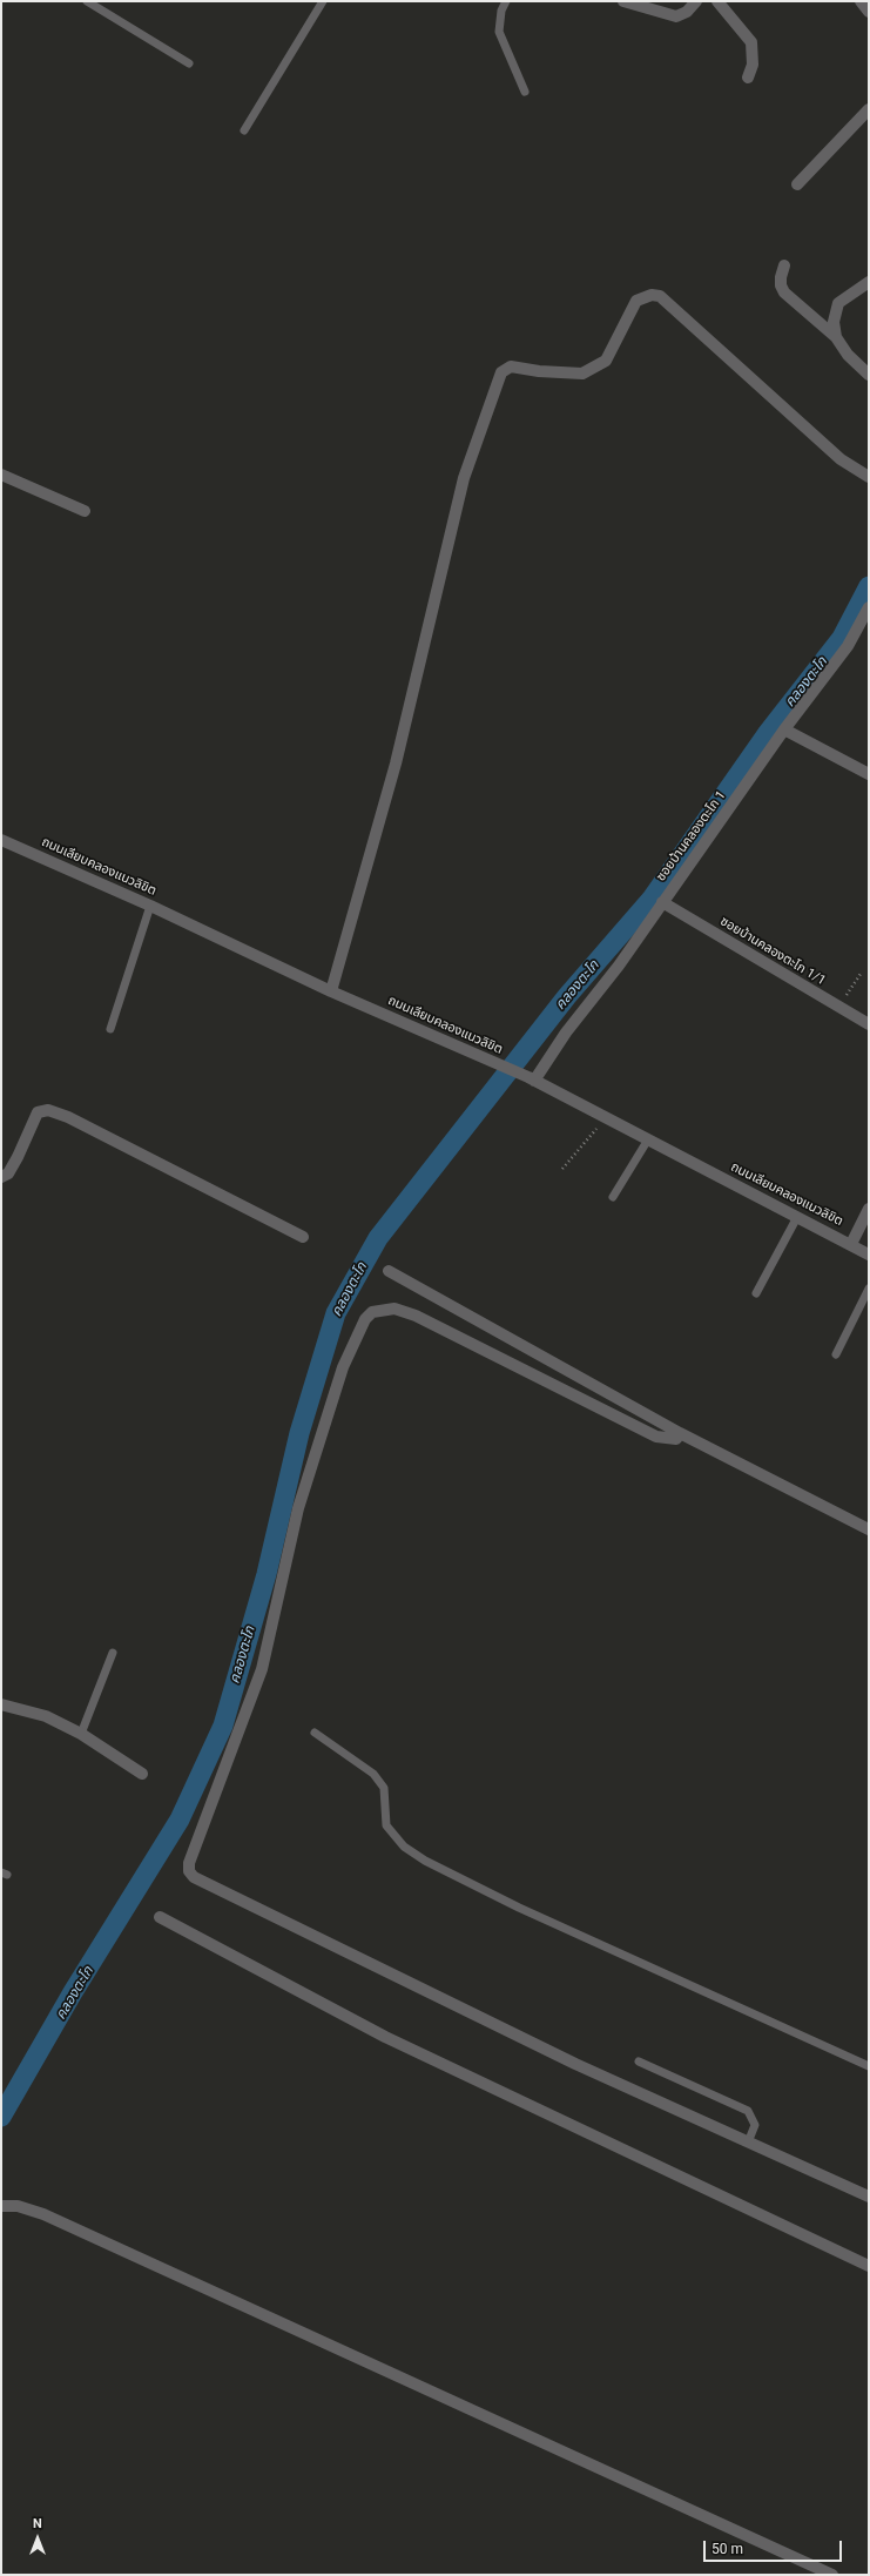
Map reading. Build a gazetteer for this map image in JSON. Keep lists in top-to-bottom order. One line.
{"streets":{"street":["ซอยบ้านคลองตะโก 1","ถนนเลียบคลองแนวลิขิต","ซอยบ้านคลองตะโก 1/1"]},"crossings":[["ซอยบ้านคลองตะโก 1","ถนนเลียบคลองแนวลิขิต"],["ซอยบ้านคลองตะโก 1","ซอยบ้านคลองตะโก 1/1"]],"water":["คลองตะโก"],"scale_bar":"50 m","north":"top"}
